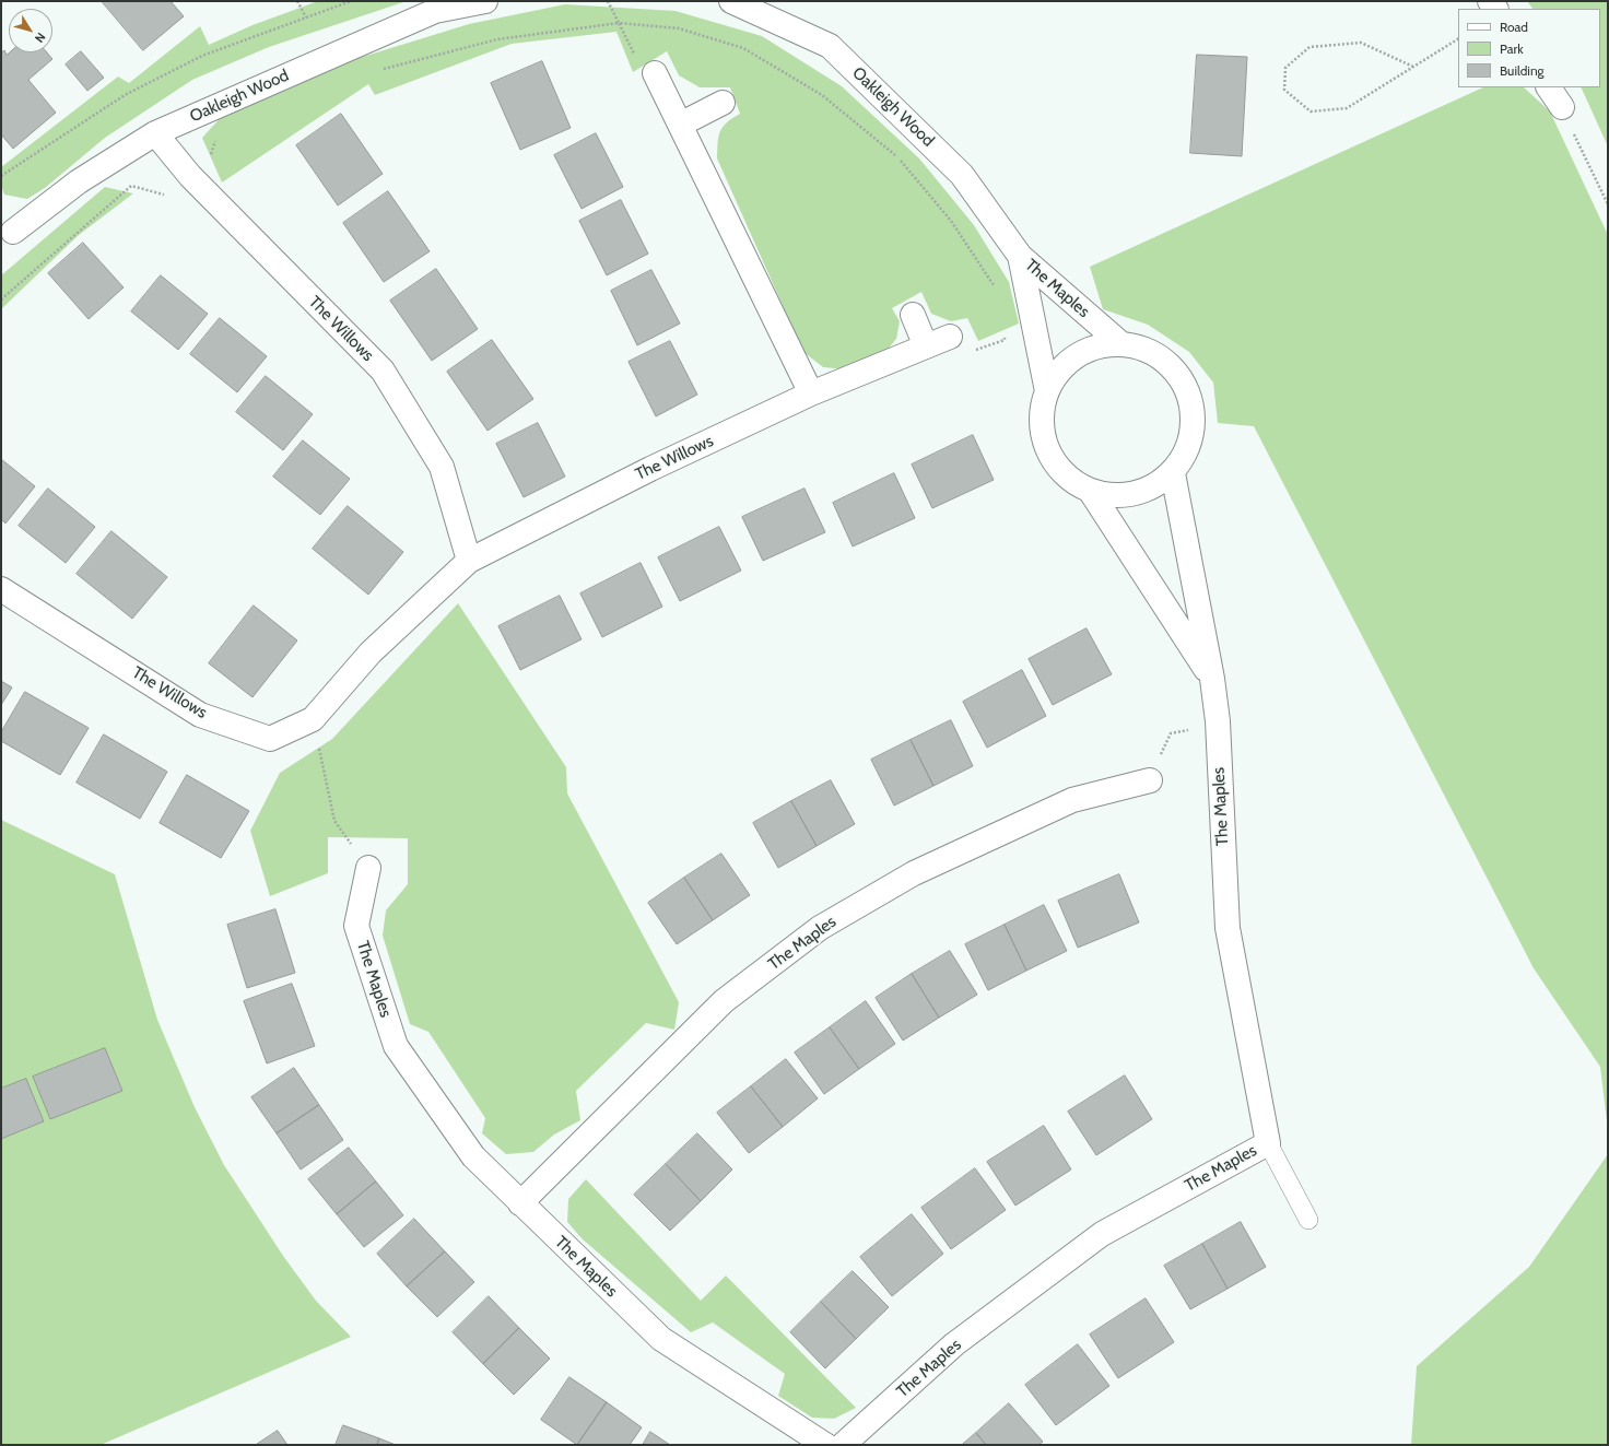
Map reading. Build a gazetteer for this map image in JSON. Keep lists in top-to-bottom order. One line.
{"streets":{"street":["Oakleigh Wood","The Maples","The Willows"]},"crossings":[["Oakleigh Wood","The Maples"],["Oakleigh Wood","The Willows"]],"legend":["Road","Park","Building"],"north":"bottom right"}
